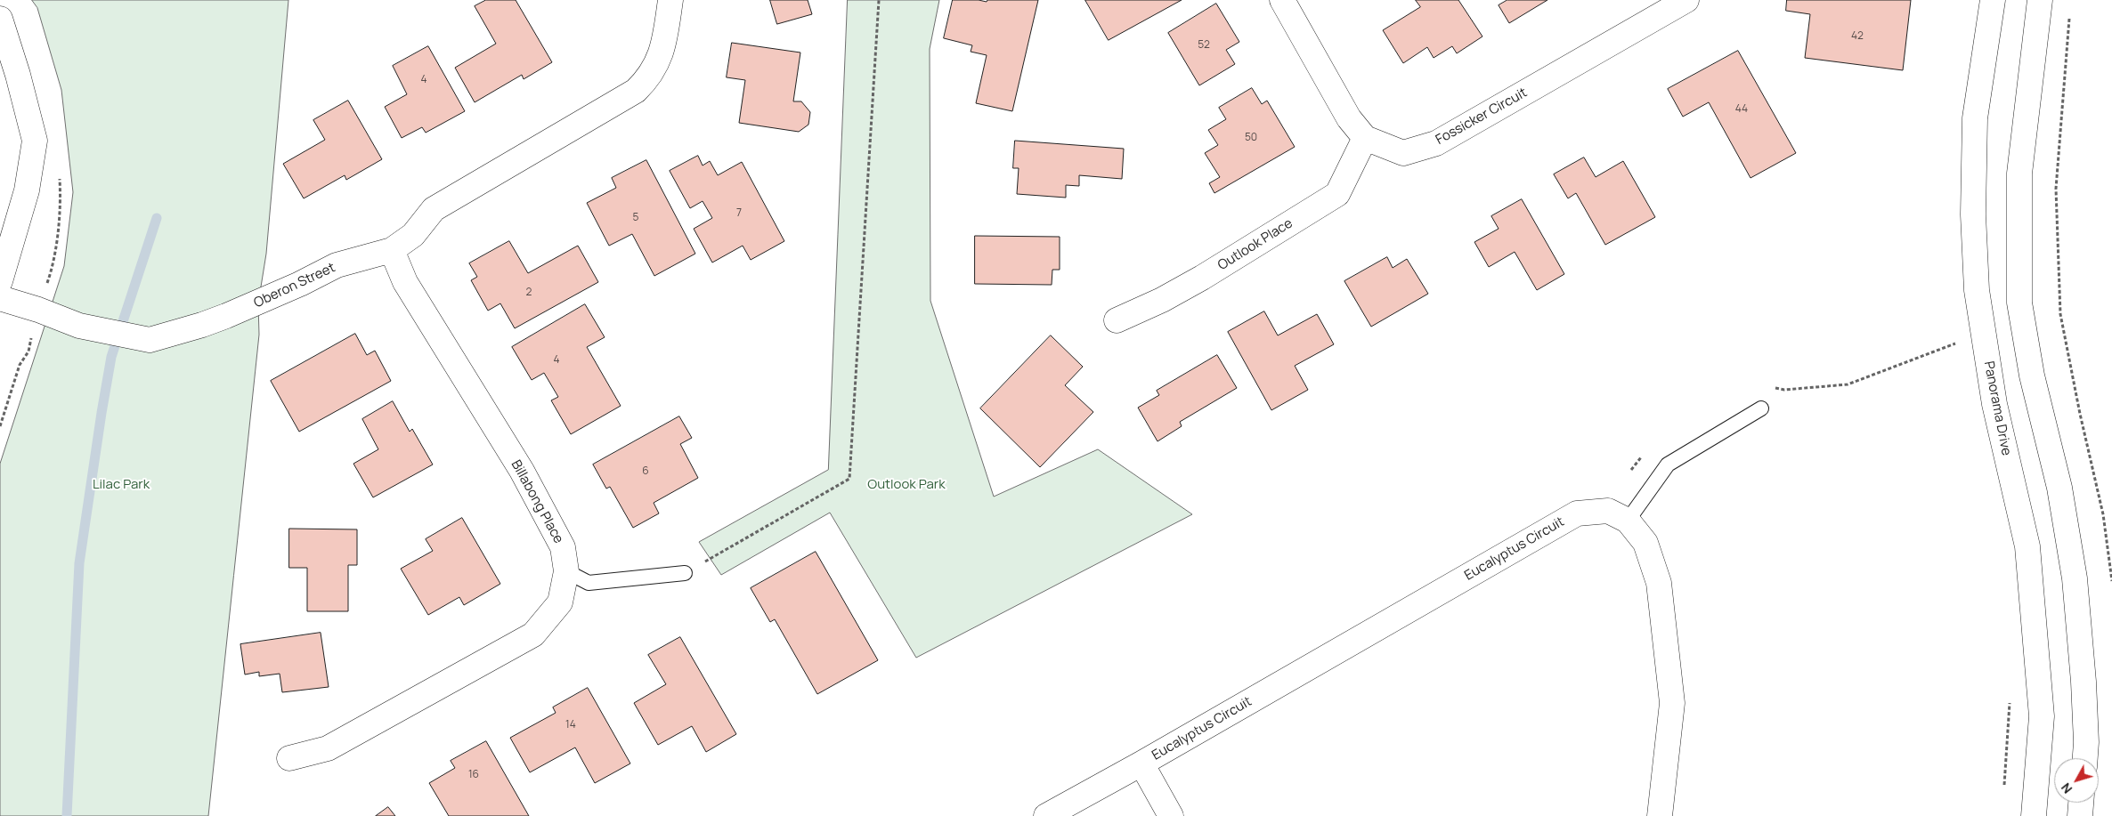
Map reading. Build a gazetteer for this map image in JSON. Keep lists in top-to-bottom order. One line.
{"streets":{"street":["Fossicker Circuit","Outlook Place","Oberon Street","Panorama Drive","Billabong Place","Eucalyptus Circuit"]},"crossings":[["Fossicker Circuit","Outlook Place"],["Oberon Street","Billabong Place"]],"parks":["Lilac Park","Outlook Park"],"house_numbers":["42","52","4","44","50","7","5","2","4","6","14","16"],"north":"bottom left"}
